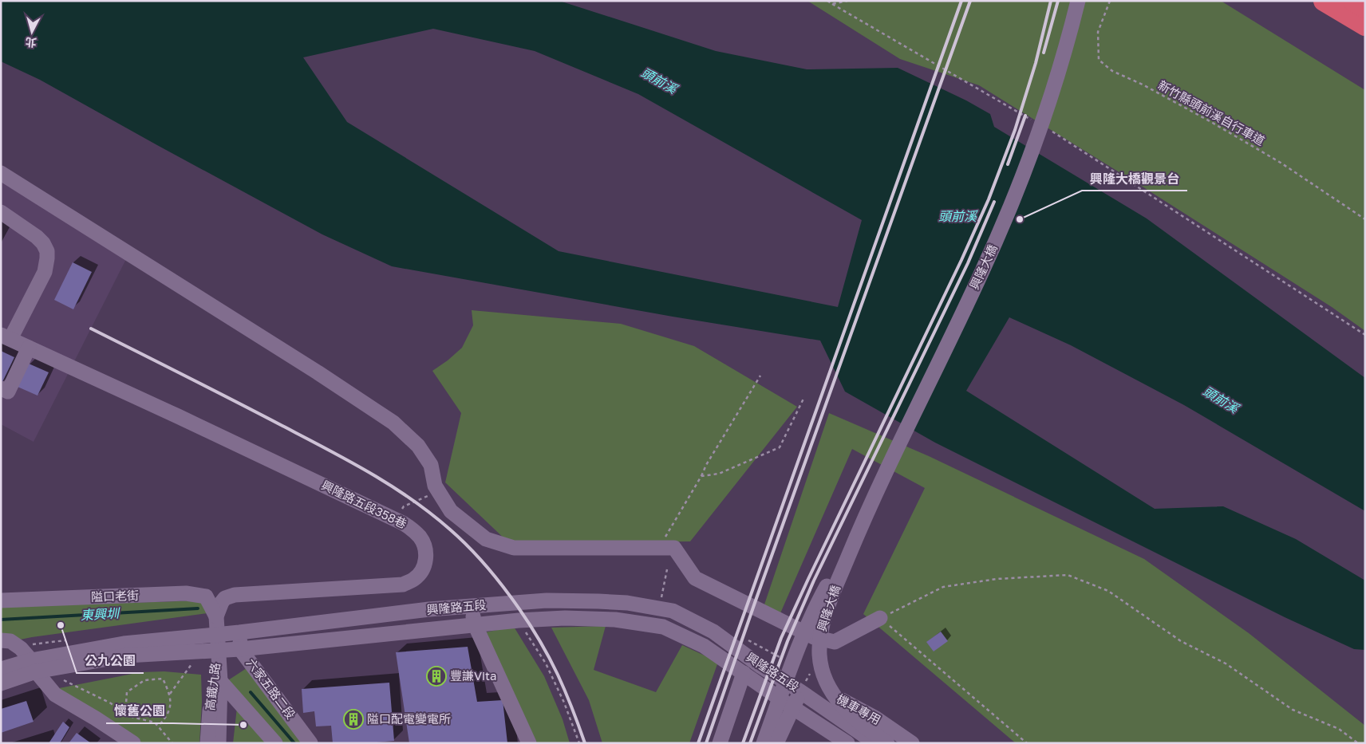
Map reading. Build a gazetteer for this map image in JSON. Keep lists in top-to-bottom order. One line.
{"streets":{"street":["興隆大橋","興隆路五段358巷","隘口老街","興隆路五段","高鐵九路","六家五路二段","機車專用"],"path":["新竹縣頭前溪自行車道"]},"crossings":[["興隆路五段358巷","隘口老街"],["興隆路五段358巷","興隆路五段"],["隘口老街","興隆路五段"],["隘口老街","高鐵九路"],["興隆路五段","高鐵九路"],["興隆路五段","六家五路二段"],["興隆路五段","機車專用"]],"water":["頭前溪","東興圳"],"places":{"other":["興隆大橋觀景台","公九公園","懷舊公園"],"building":["豐謙Vita","隘口配電變電所"]},"north":"bottom"}
